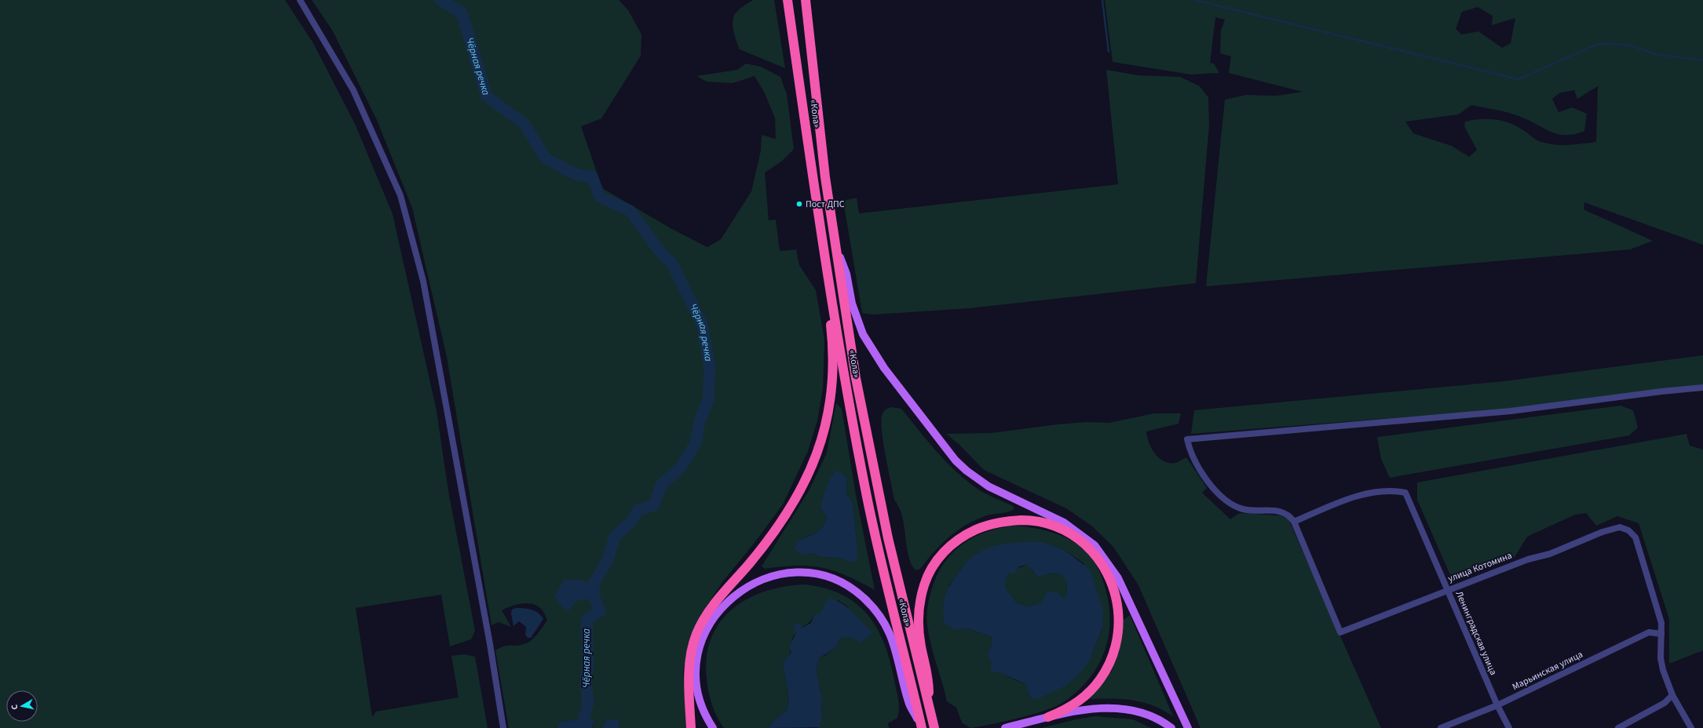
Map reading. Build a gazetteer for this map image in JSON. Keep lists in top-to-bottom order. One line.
{"streets":{"highway":["«Кола»"],"street":["улица Котомина","Ленинградская улица","Марьинская улица"]},"crossings":[["улица Котомина","Ленинградская улица"],["улица Котомина","Марьинская улица"],["Ленинградская улица","Марьинская улица"]],"water":["Чёрная речка"],"places":["Пост ДПС"],"north":"left"}
